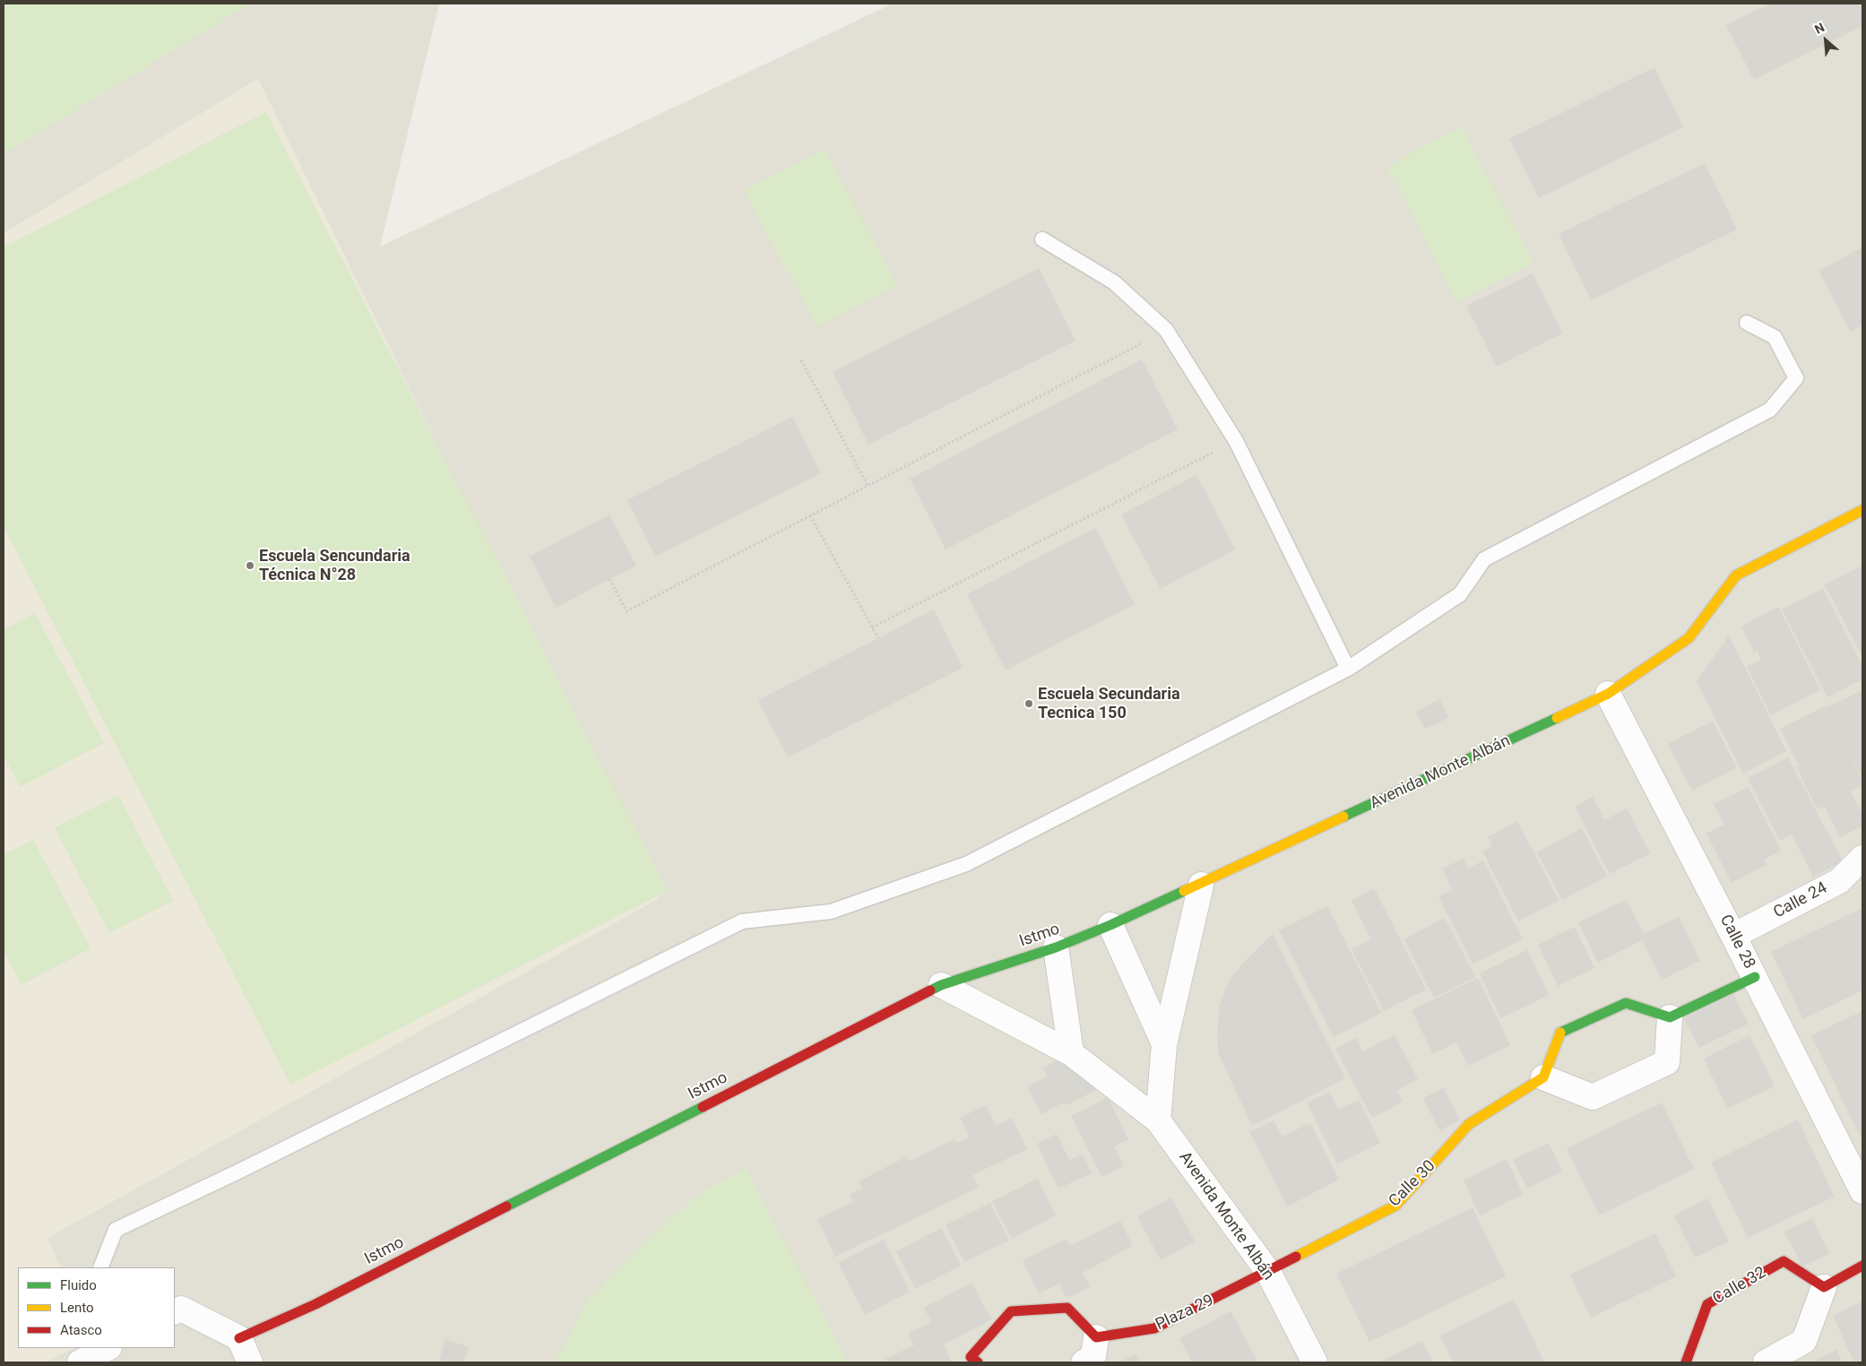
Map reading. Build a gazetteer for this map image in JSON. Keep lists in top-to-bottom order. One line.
{"streets":{"street":["Avenida Monte Albán","Calle 24","Istmo","Calle 28","Calle 30","Calle 32","Plaza 29"]},"crossings":[["Avenida Monte Albán","Istmo"],["Avenida Monte Albán","Calle 28"],["Avenida Monte Albán","Calle 30"],["Avenida Monte Albán","Plaza 29"],["Calle 24","Calle 28"],["Calle 30","Plaza 29"]],"places":["Escuela Sencundaria Técnica N°28","Escuela Secundaria Tecnica 150"],"legend":["Fluido","Lento","Atasco"],"north":"top left"}
